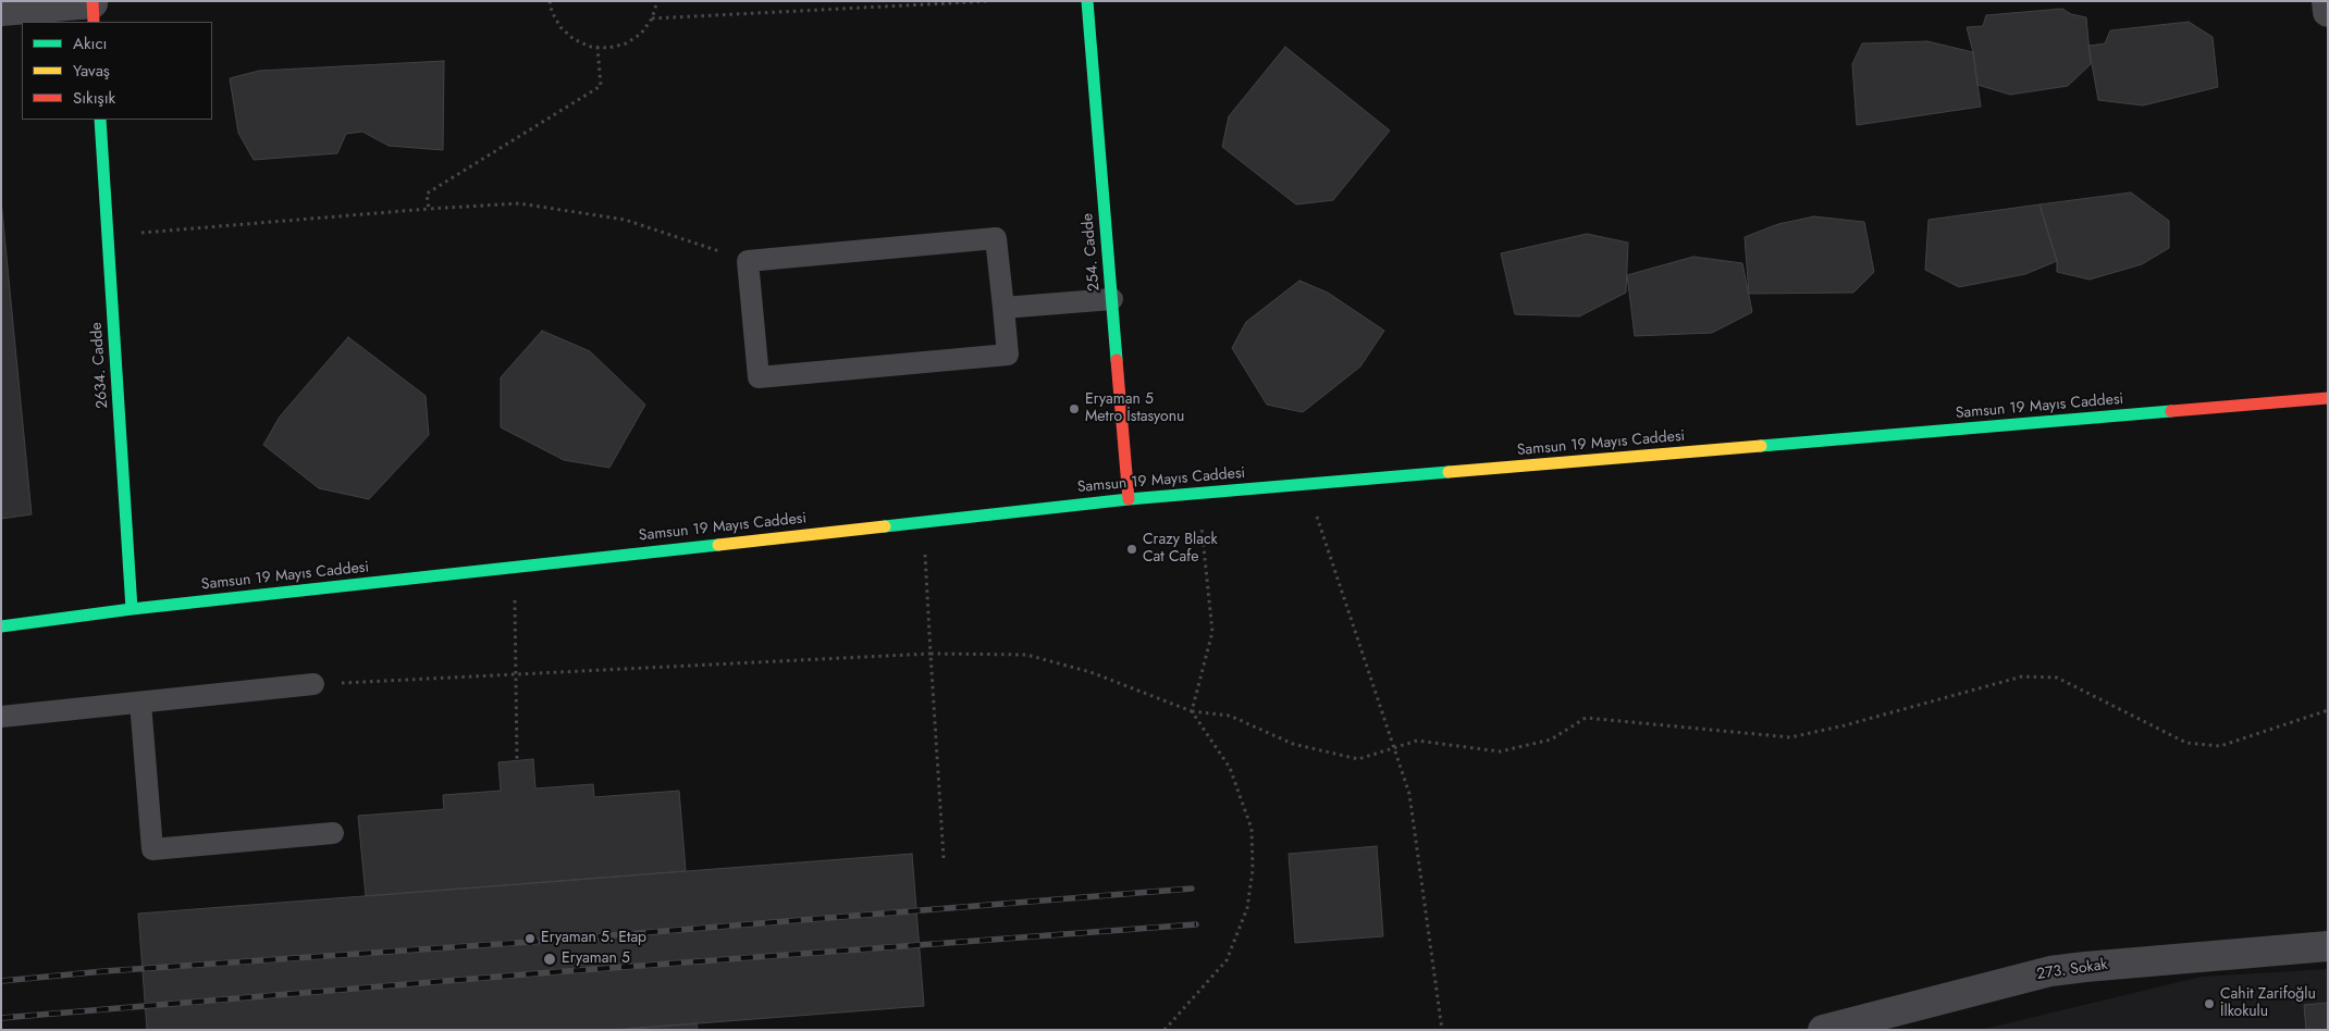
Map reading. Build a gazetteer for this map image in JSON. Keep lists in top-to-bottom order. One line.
{"streets":{"street":["254. Cadde","2634. Cadde","Samsun 19 Mayıs Caddesi","273. Sokak"]},"crossings":[["254. Cadde","Samsun 19 Mayıs Caddesi"],["2634. Cadde","Samsun 19 Mayıs Caddesi"]],"places":["Eryaman 5 Metro İstasyonu","Crazy Black Cat Cafe","Eryaman 5. Etap","Eryaman 5","Cahit Zarifoğlu İlkokulu"],"legend":["Akıcı","Yavaş","Sıkışık"]}
